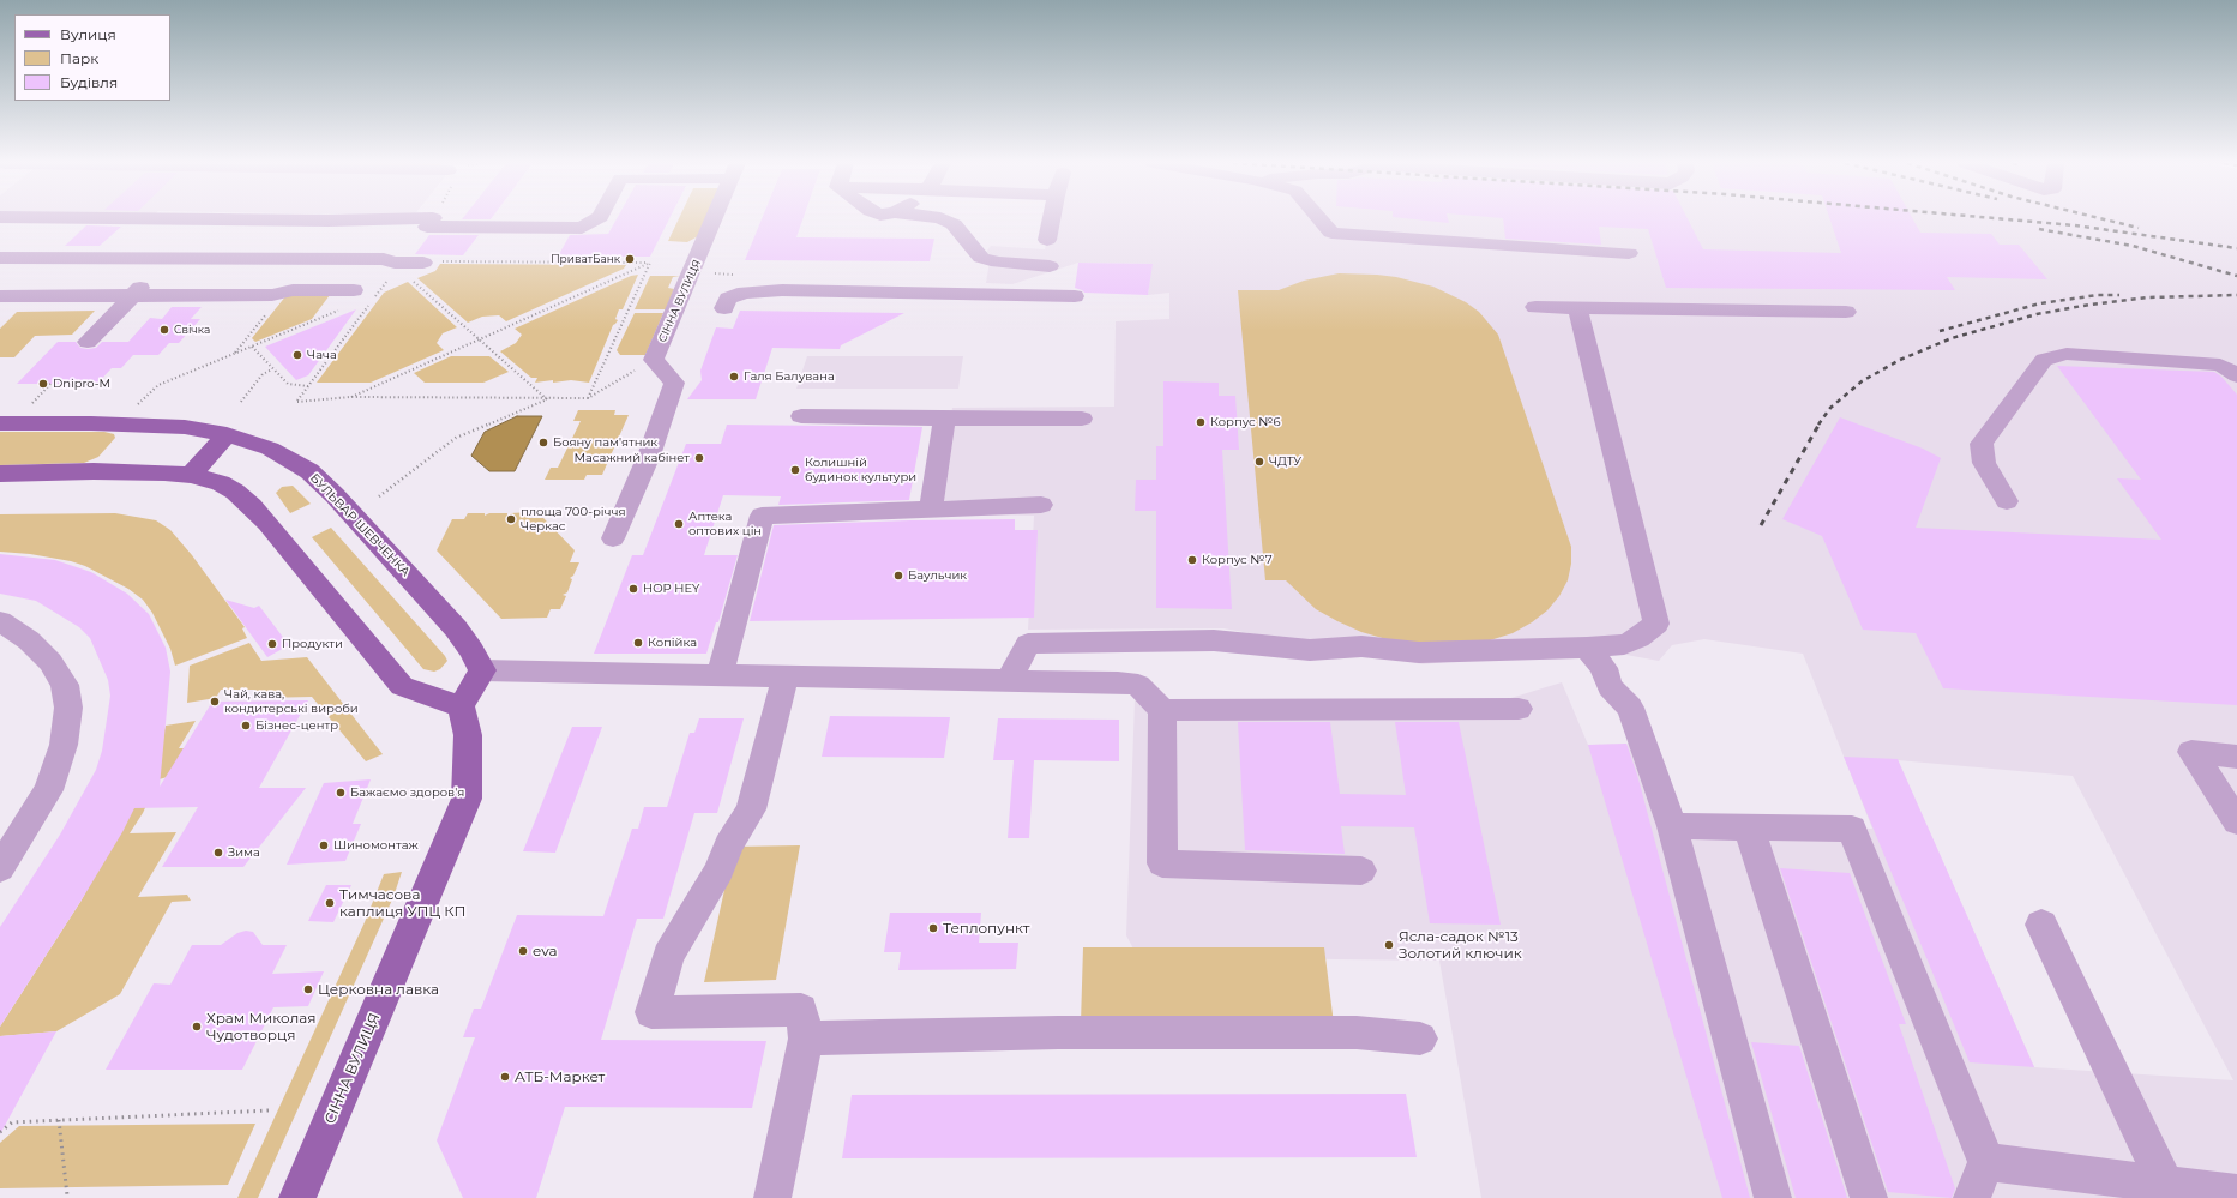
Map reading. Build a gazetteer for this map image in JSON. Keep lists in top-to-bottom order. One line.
{"streets":{"main road":["СІННА ВУЛИЦЯ","БУЛЬВАР ШЕВЧЕНКА"]},"places":["ПриватБанк","Свічка","Чача","Галя Балувана","Dnipro-M","Корпус №6","Бояну пам'ятник","Масажний кабінет","ЧДТУ","Колишній будинок культури","площа 700-річчя Черкас","Аптека оптових цін","Корпус №7","Баульчик","HOP HEY","Копійка","Продукти","Чай, кава, кондитерські вироби","Бізнес-центр","Бажаємо здоров'я","Шиномонтаж","Зима","Тимчасова каплиця УПЦ КП","Теплопункт","Ясла-садок №13 Золотий ключик","eva","Церковна лавка","Храм Миколая Чудотворця","АТБ-Маркет"],"legend":["Вулиця","Парк","Будівля"]}
